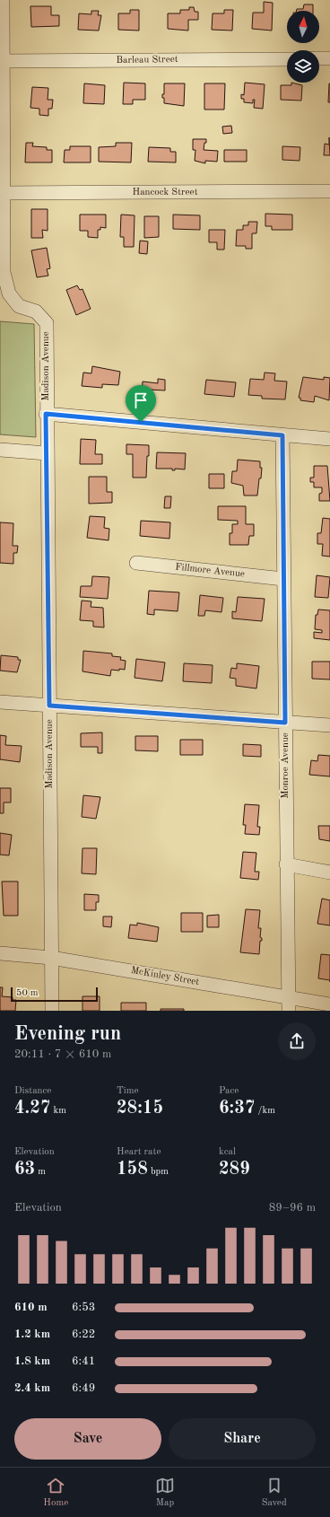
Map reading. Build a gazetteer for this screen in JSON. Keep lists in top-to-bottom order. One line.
{"streets":{"street":["Barleau Street","Hancock Street","Madison Avenue","Fillmore Avenue","Monroe Avenue","McKinley Street"]},"crossings":[["Barleau Street","Madison Avenue"],["Hancock Street","Madison Avenue"],["Madison Avenue","McKinley Street"],["Fillmore Avenue","Monroe Avenue"],["Monroe Avenue","McKinley Street"]],"scale_bar":"50 m","north":"top","page":{"scale":"50 m","heading":["Evening run","20:11 · 7 × 610 m"],"stats":[["Distance","4.27 km"],["Time","28:15"],["Pace","6:37 /km"],["Elevation","63 m"],["Heart rate","158 bpm"],["kcal","289"]],"chart":["Elevation","89–96 m"],"list":[{"name":"610 m","note":"6:53"},{"name":"1.2 km","note":"6:22"},{"name":"1.8 km","note":"6:41"},{"name":"2.4 km","note":"6:49"}],"buttons":["Save","Share"],"tabs":["Home","Map","Saved"]}}
